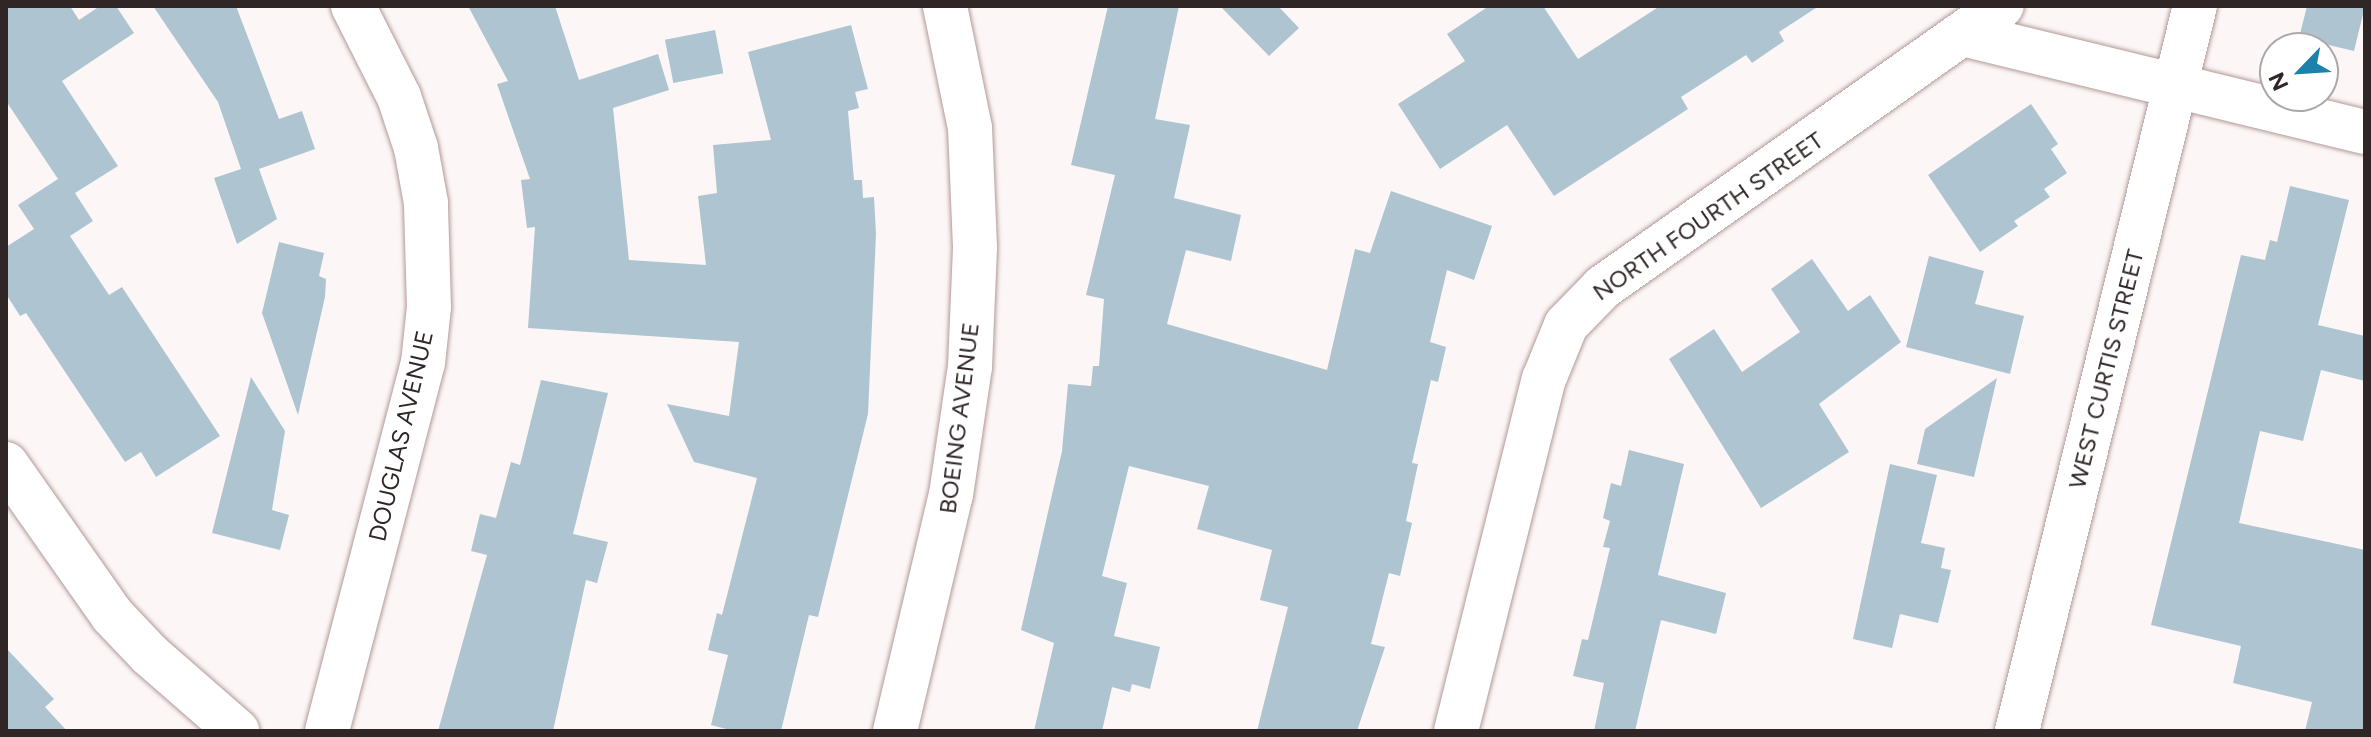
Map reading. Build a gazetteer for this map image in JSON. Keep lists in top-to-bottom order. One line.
{"streets":{"street":["NORTH FOURTH STREET","WEST CURTIS STREET","BOEING AVENUE","DOUGLAS AVENUE"]},"north":"bottom left"}
